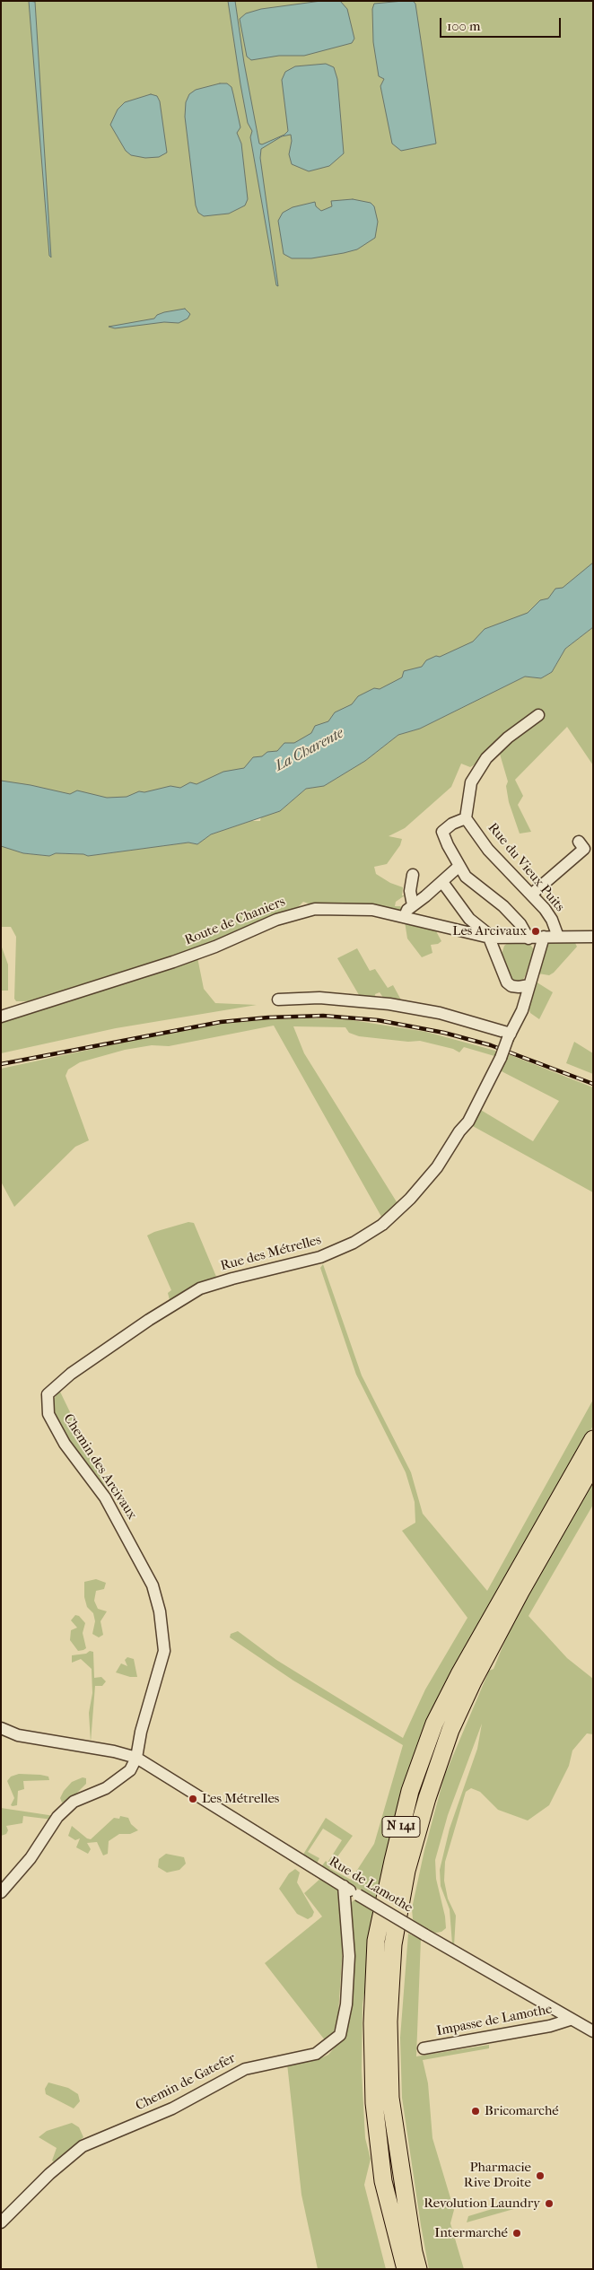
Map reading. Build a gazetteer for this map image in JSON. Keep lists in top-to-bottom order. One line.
{"streets":{"highway":["N 141"],"street":["Rue du Vieux Puits","Route de Chaniers","Rue des Métrelles","Chemin des Arcivaux","Rue de Lamothe","Impasse de Lamothe","Chemin de Gatefer"]},"crossings":[["Rue du Vieux Puits","Route de Chaniers"],["Route de Chaniers","Rue des Métrelles"],["Rue des Métrelles","Chemin des Arcivaux"],["Chemin des Arcivaux","Rue de Lamothe"],["Rue de Lamothe","Impasse de Lamothe"],["Rue de Lamothe","Chemin de Gatefer"]],"water":["La Charente"],"places":["Les Arcivaux","Les Métrelles","Bricomarché","Pharmacie Rive Droite","Revolution Laundry","Intermarché"],"scale_bar":"100 m"}
